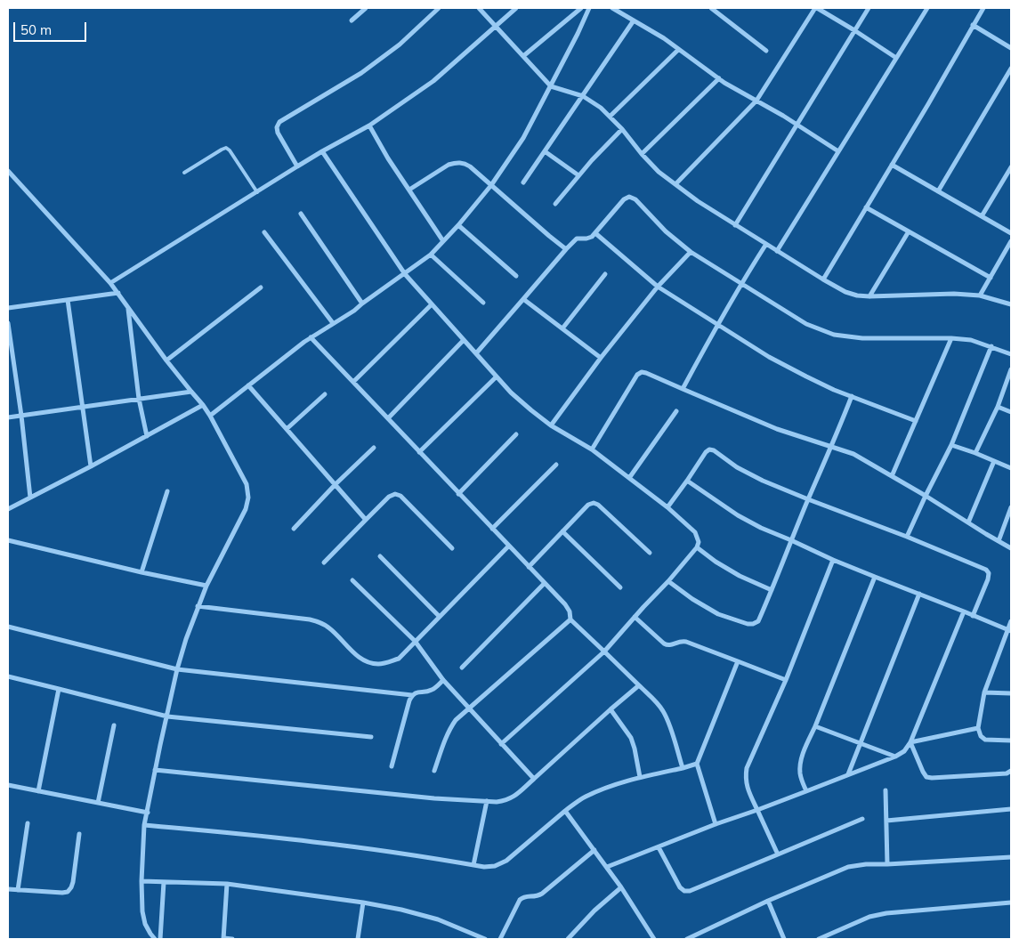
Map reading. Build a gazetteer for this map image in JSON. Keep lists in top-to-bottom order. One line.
{"scale_bar":"50 m"}
